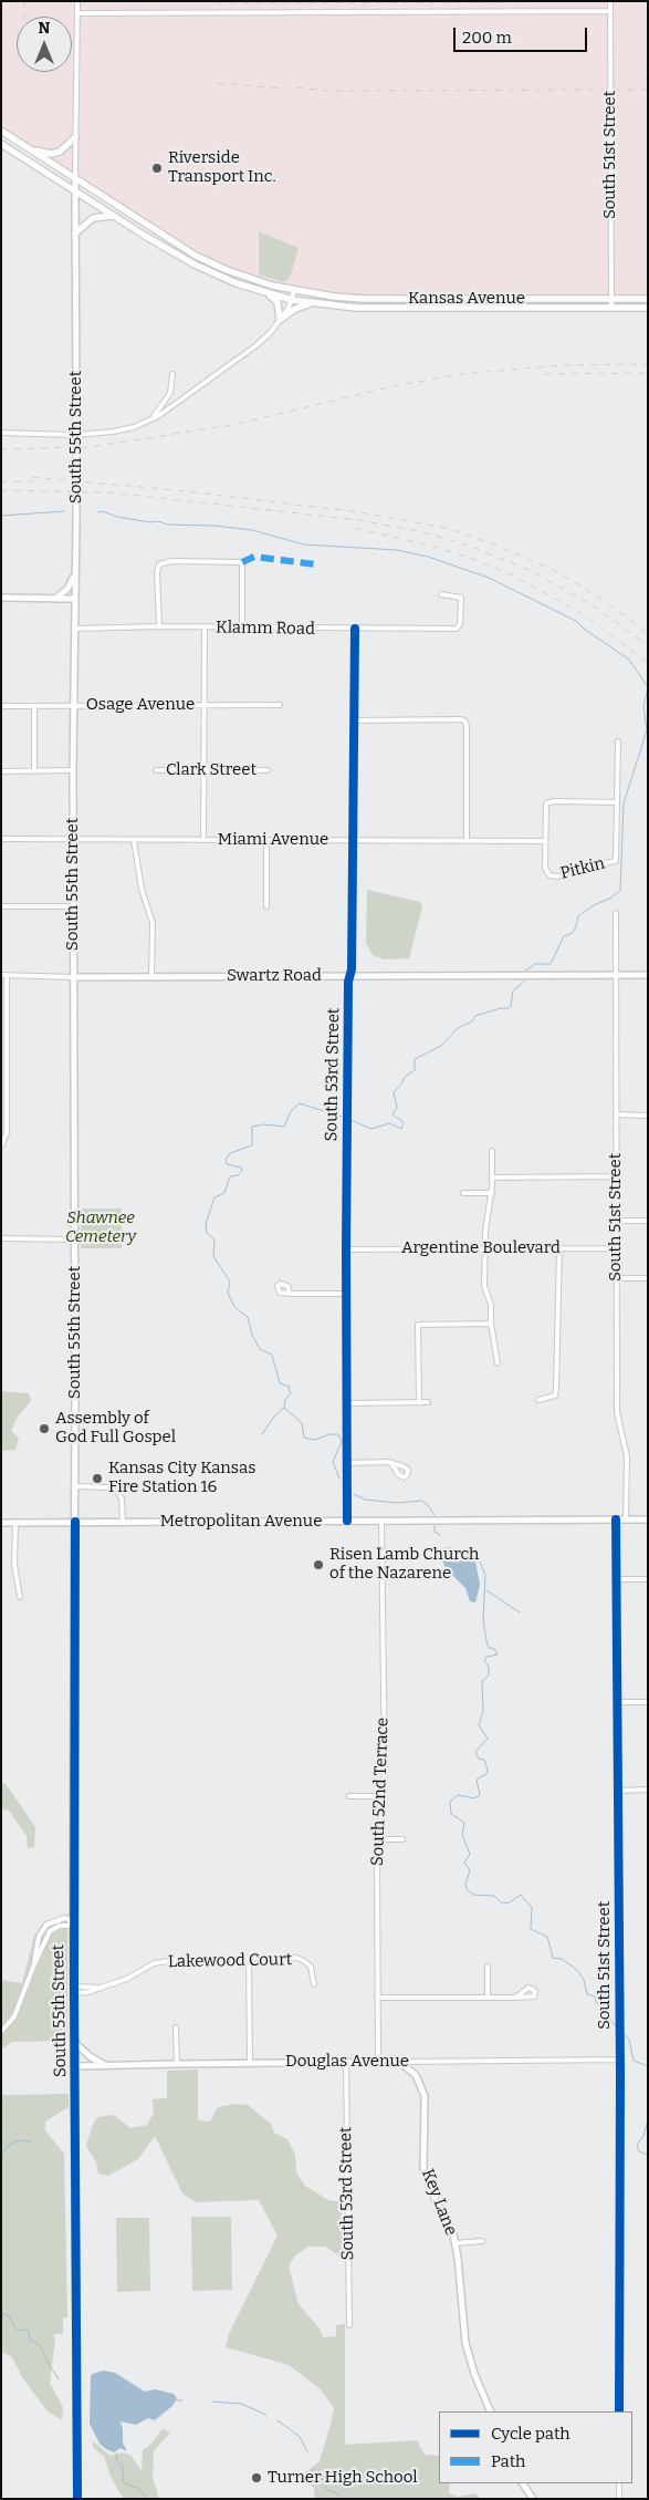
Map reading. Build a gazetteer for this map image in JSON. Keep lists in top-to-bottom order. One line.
{"streets":{"main road":["Kansas Avenue"],"street":["South 51st Street","South 55th Street","Klamm Road","Osage Avenue","Clark Street","Miami Avenue","Pitkin","Swartz Road","South 53rd Street","Argentine Boulevard","Metropolitan Avenue","South 52nd Terrace","Lakewood Court","Douglas Avenue","Key Lane"]},"crossings":[["South 51st Street","Kansas Avenue"],["South 51st Street","Swartz Road"],["South 51st Street","Argentine Boulevard"],["South 51st Street","Metropolitan Avenue"],["South 51st Street","Douglas Avenue"],["Kansas Avenue","South 55th Street"],["South 55th Street","Klamm Road"],["South 55th Street","Osage Avenue"],["South 55th Street","Miami Avenue"],["South 55th Street","Swartz Road"],["South 55th Street","Metropolitan Avenue"],["South 55th Street","Lakewood Court"],["South 55th Street","Douglas Avenue"],["Klamm Road","South 53rd Street"],["Miami Avenue","Pitkin"],["Miami Avenue","South 53rd Street"],["Swartz Road","South 53rd Street"],["South 53rd Street","Argentine Boulevard"],["South 53rd Street","Metropolitan Avenue"],["South 53rd Street","Douglas Avenue"],["Metropolitan Avenue","South 52nd Terrace"],["South 52nd Terrace","Douglas Avenue"],["Douglas Avenue","Key Lane"]],"parks":["Shawnee Cemetery"],"places":["Riverside Transport Inc.","Assembly of God Full Gospel","Kansas City Kansas Fire Station 16","Risen Lamb Church of the Nazarene","Turner High School"],"legend":["Cycle path","Path"],"scale_bar":"200 m","north":"top"}
